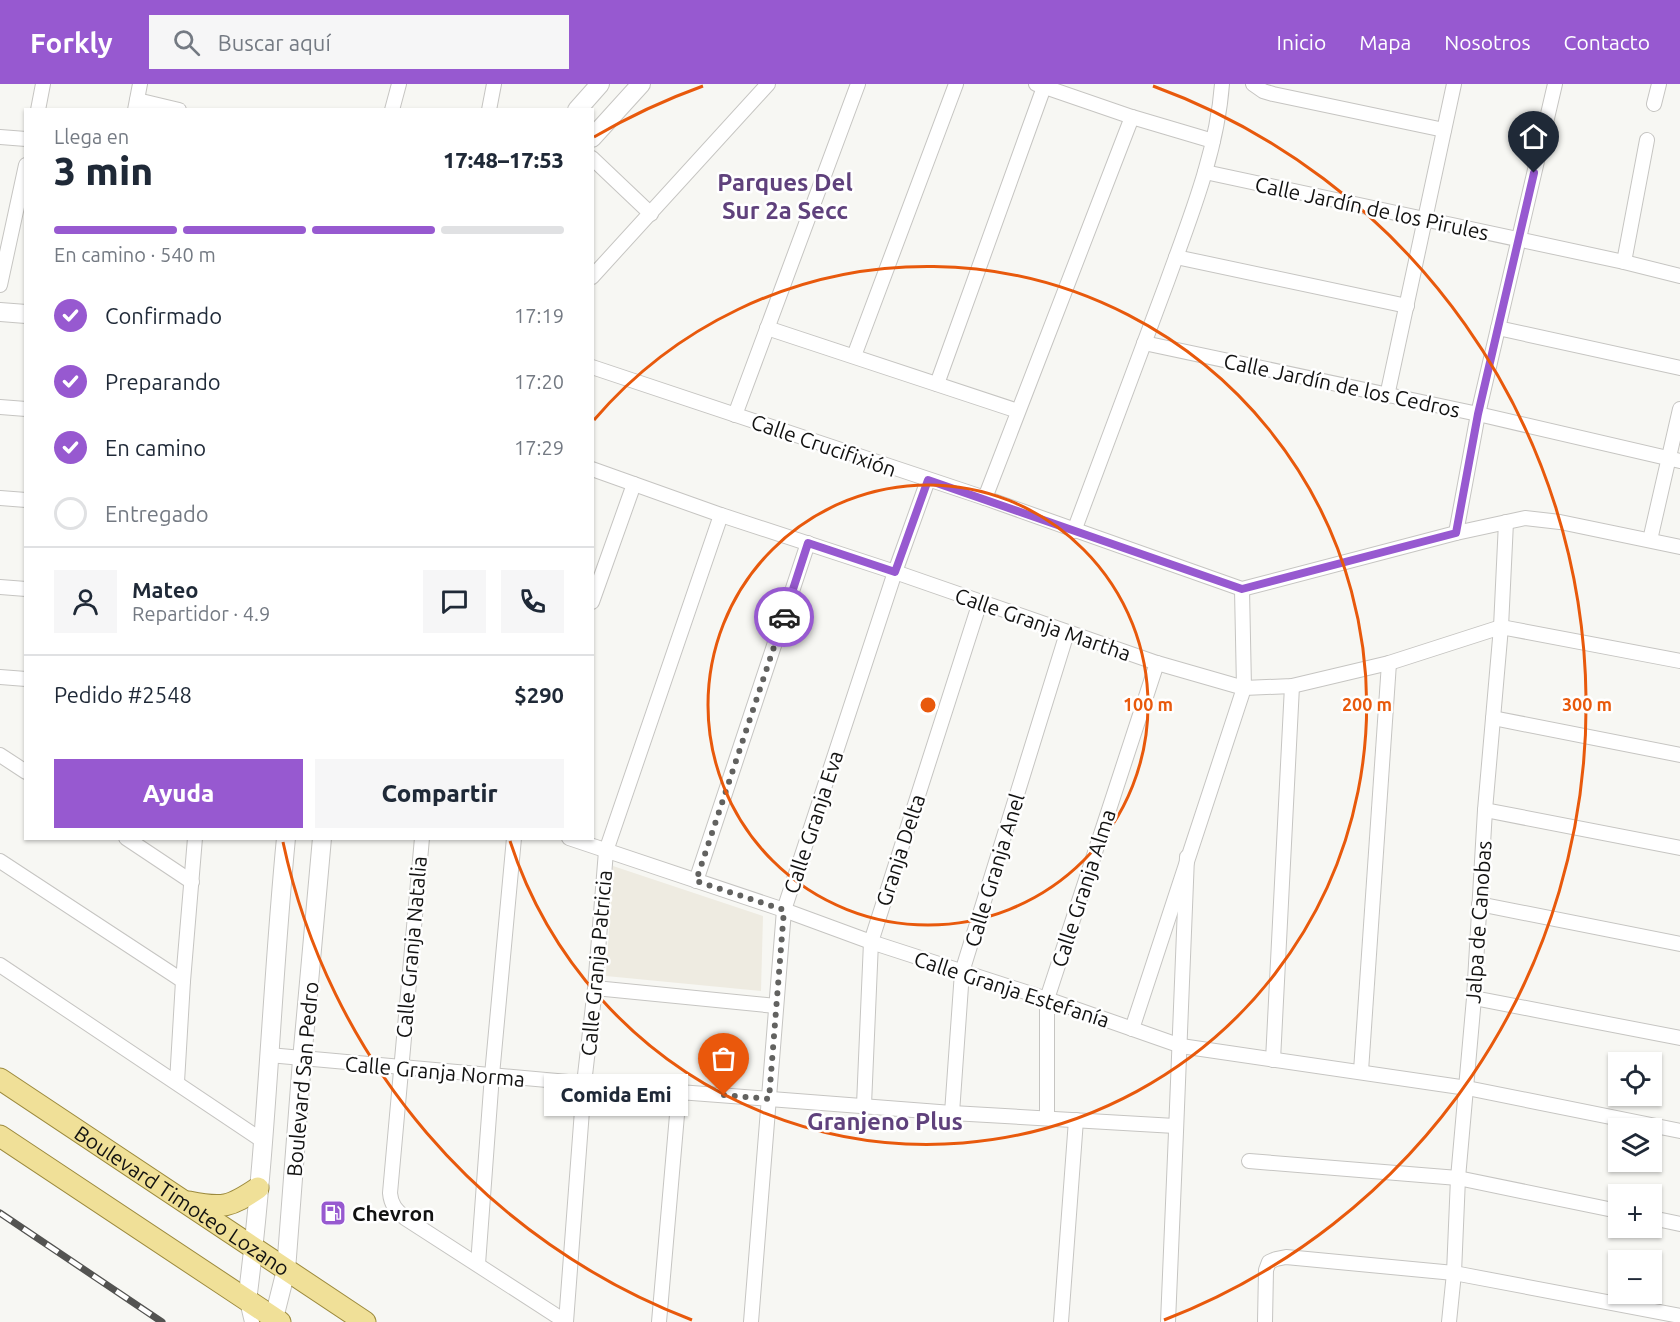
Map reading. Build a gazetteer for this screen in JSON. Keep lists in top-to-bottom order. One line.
{"streets":{"main road":["Boulevard Timoteo Lozano"],"street":["Calle Jardín de los Pirules","Calle Jardín de los Cedros","Calle Crucifixión","Calle Granja Martha","Calle Granja Eva","Granja Delta","Calle Granja Anel","Calle Granja Alma","Jalpa de Canobas","Calle Granja Natalia","Calle Granja Patricia","Calle Granja Estefanía","Calle Granja Norma","Boulevard San Pedro"]},"crossings":[["Calle Crucifixión","Calle Granja Eva"],["Calle Granja Martha","Calle Granja Eva"],["Calle Granja Martha","Granja Delta"],["Calle Granja Martha","Calle Granja Anel"],["Calle Granja Martha","Calle Granja Alma"],["Calle Granja Martha","Jalpa de Canobas"],["Calle Granja Martha","Calle Granja Patricia"],["Calle Granja Eva","Calle Granja Estefanía"],["Calle Granja Eva","Calle Granja Norma"],["Granja Delta","Calle Granja Estefanía"],["Granja Delta","Calle Granja Norma"],["Calle Granja Anel","Calle Granja Estefanía"],["Calle Granja Anel","Calle Granja Norma"],["Calle Granja Alma","Calle Granja Estefanía"],["Calle Granja Alma","Calle Granja Norma"],["Jalpa de Canobas","Calle Granja Estefanía"],["Calle Granja Natalia","Calle Granja Patricia"],["Calle Granja Natalia","Calle Granja Norma"],["Calle Granja Patricia","Calle Granja Estefanía"],["Calle Granja Patricia","Calle Granja Norma"],["Calle Granja Norma","Boulevard San Pedro"],["Boulevard San Pedro","Boulevard Timoteo Lozano"]],"districts":["Parques Del Sur 2a Secc","Granjeno Plus"],"places":{"other":["Comida Emi"],"fuel station":["Chevron"]},"page":{"header":"Forkly","search":"Buscar aquí","nav":["Inicio","Mapa","Nosotros","Contacto"],"heading":["3 min","Llega en","17:48–17:53"],"panel":["Mateo","Repartidor · 4.9","Pedido #2548","$290"],"bar":"En camino · 540 m","list":[["Confirmado","17:19"],["Preparando","17:20"],["En camino","17:29"],"Entregado"],"buttons":["Ayuda","Compartir"],"map_buttons":["+","−"],"bubble":"Comida Emi"},"rings":["100 m","200 m","300 m"]}
